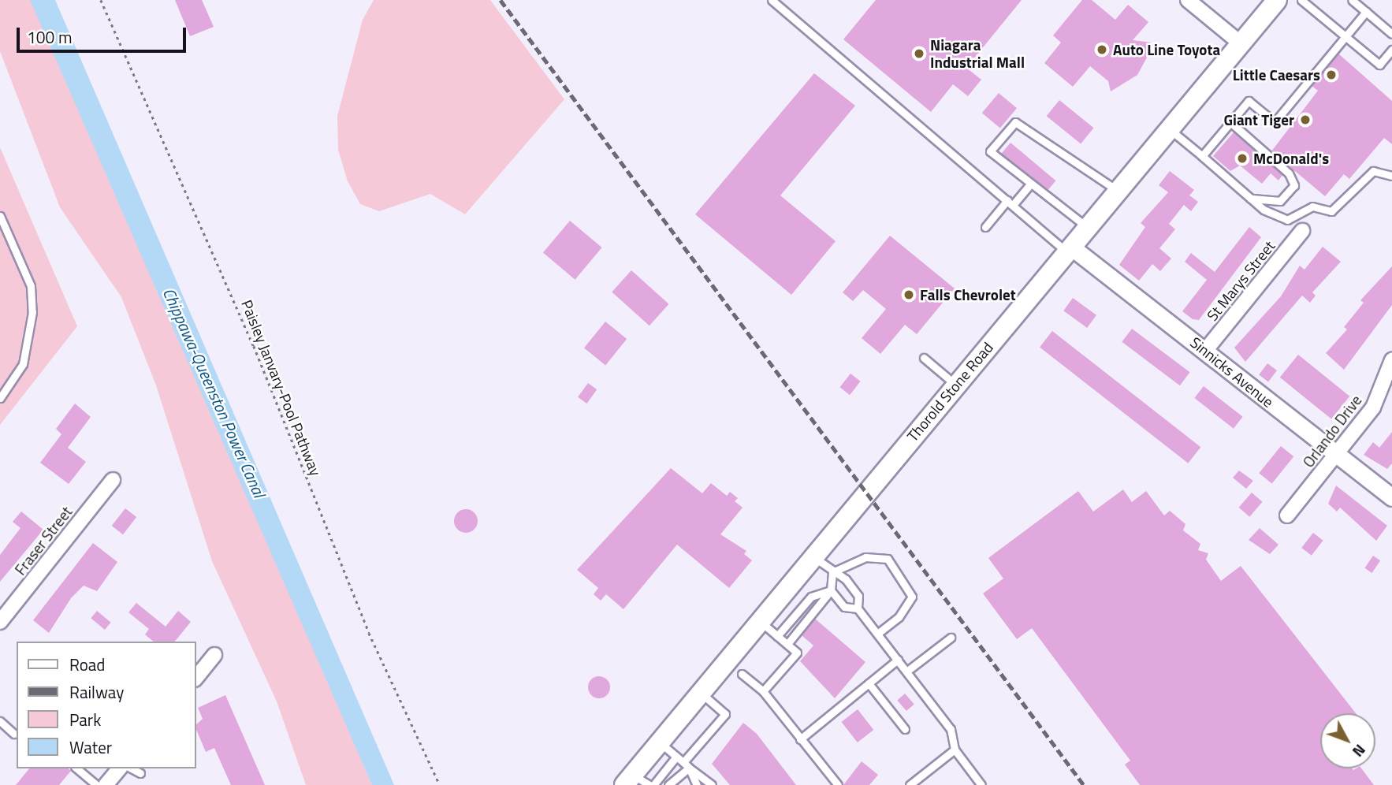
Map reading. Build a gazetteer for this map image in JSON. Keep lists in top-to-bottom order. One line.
{"streets":{"main road":["Thorold Stone Road"],"street":["St Marys Street","Sinnicks Avenue","Orlando Drive","Fraser Street"],"path":["Paisley Janvary-Pool Pathway"]},"crossings":[["St Marys Street","Sinnicks Avenue"],["Sinnicks Avenue","Thorold Stone Road"],["Sinnicks Avenue","Orlando Drive"]],"water":["Chippawa-Queenston Power Canal"],"places":["Auto Line Toyota","Niagara Industrial Mall","Little Caesars","Giant Tiger","McDonald's","Falls Chevrolet"],"legend":["Road","Railway","Park","Water"],"scale_bar":"100 m","north":"bottom right"}
